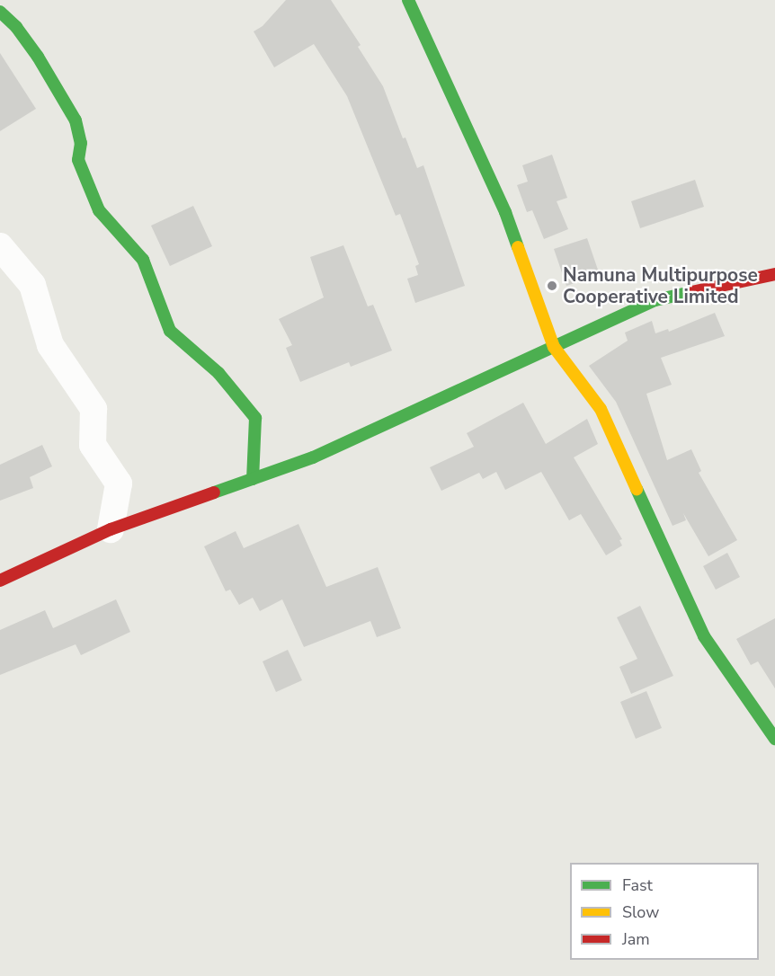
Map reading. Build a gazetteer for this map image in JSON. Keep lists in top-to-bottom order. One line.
{"places":["Namuna Multipurpose Cooperative Limited"],"legend":["Fast","Slow","Jam"]}
